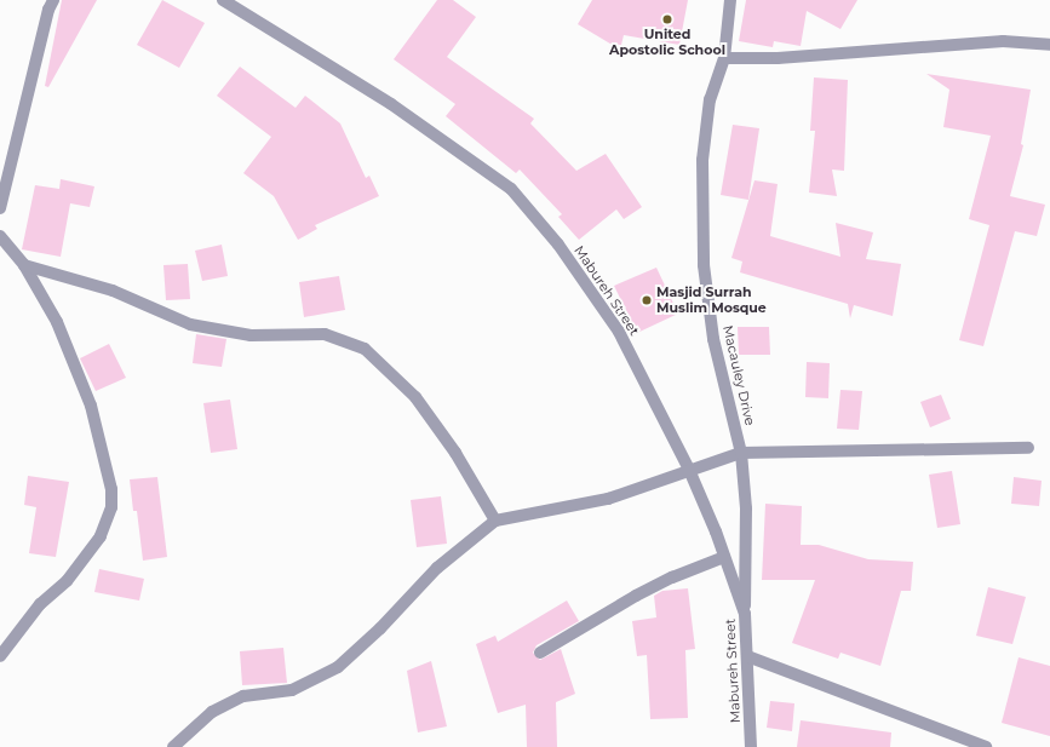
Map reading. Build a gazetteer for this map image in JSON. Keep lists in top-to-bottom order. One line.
{"streets":{"street":["Mabureh Street","Macauley Drive"]},"crossings":[["Mabureh Street","Macauley Drive"]],"places":["United Apostolic School","Masjid Surrah Muslim Mosque"]}
